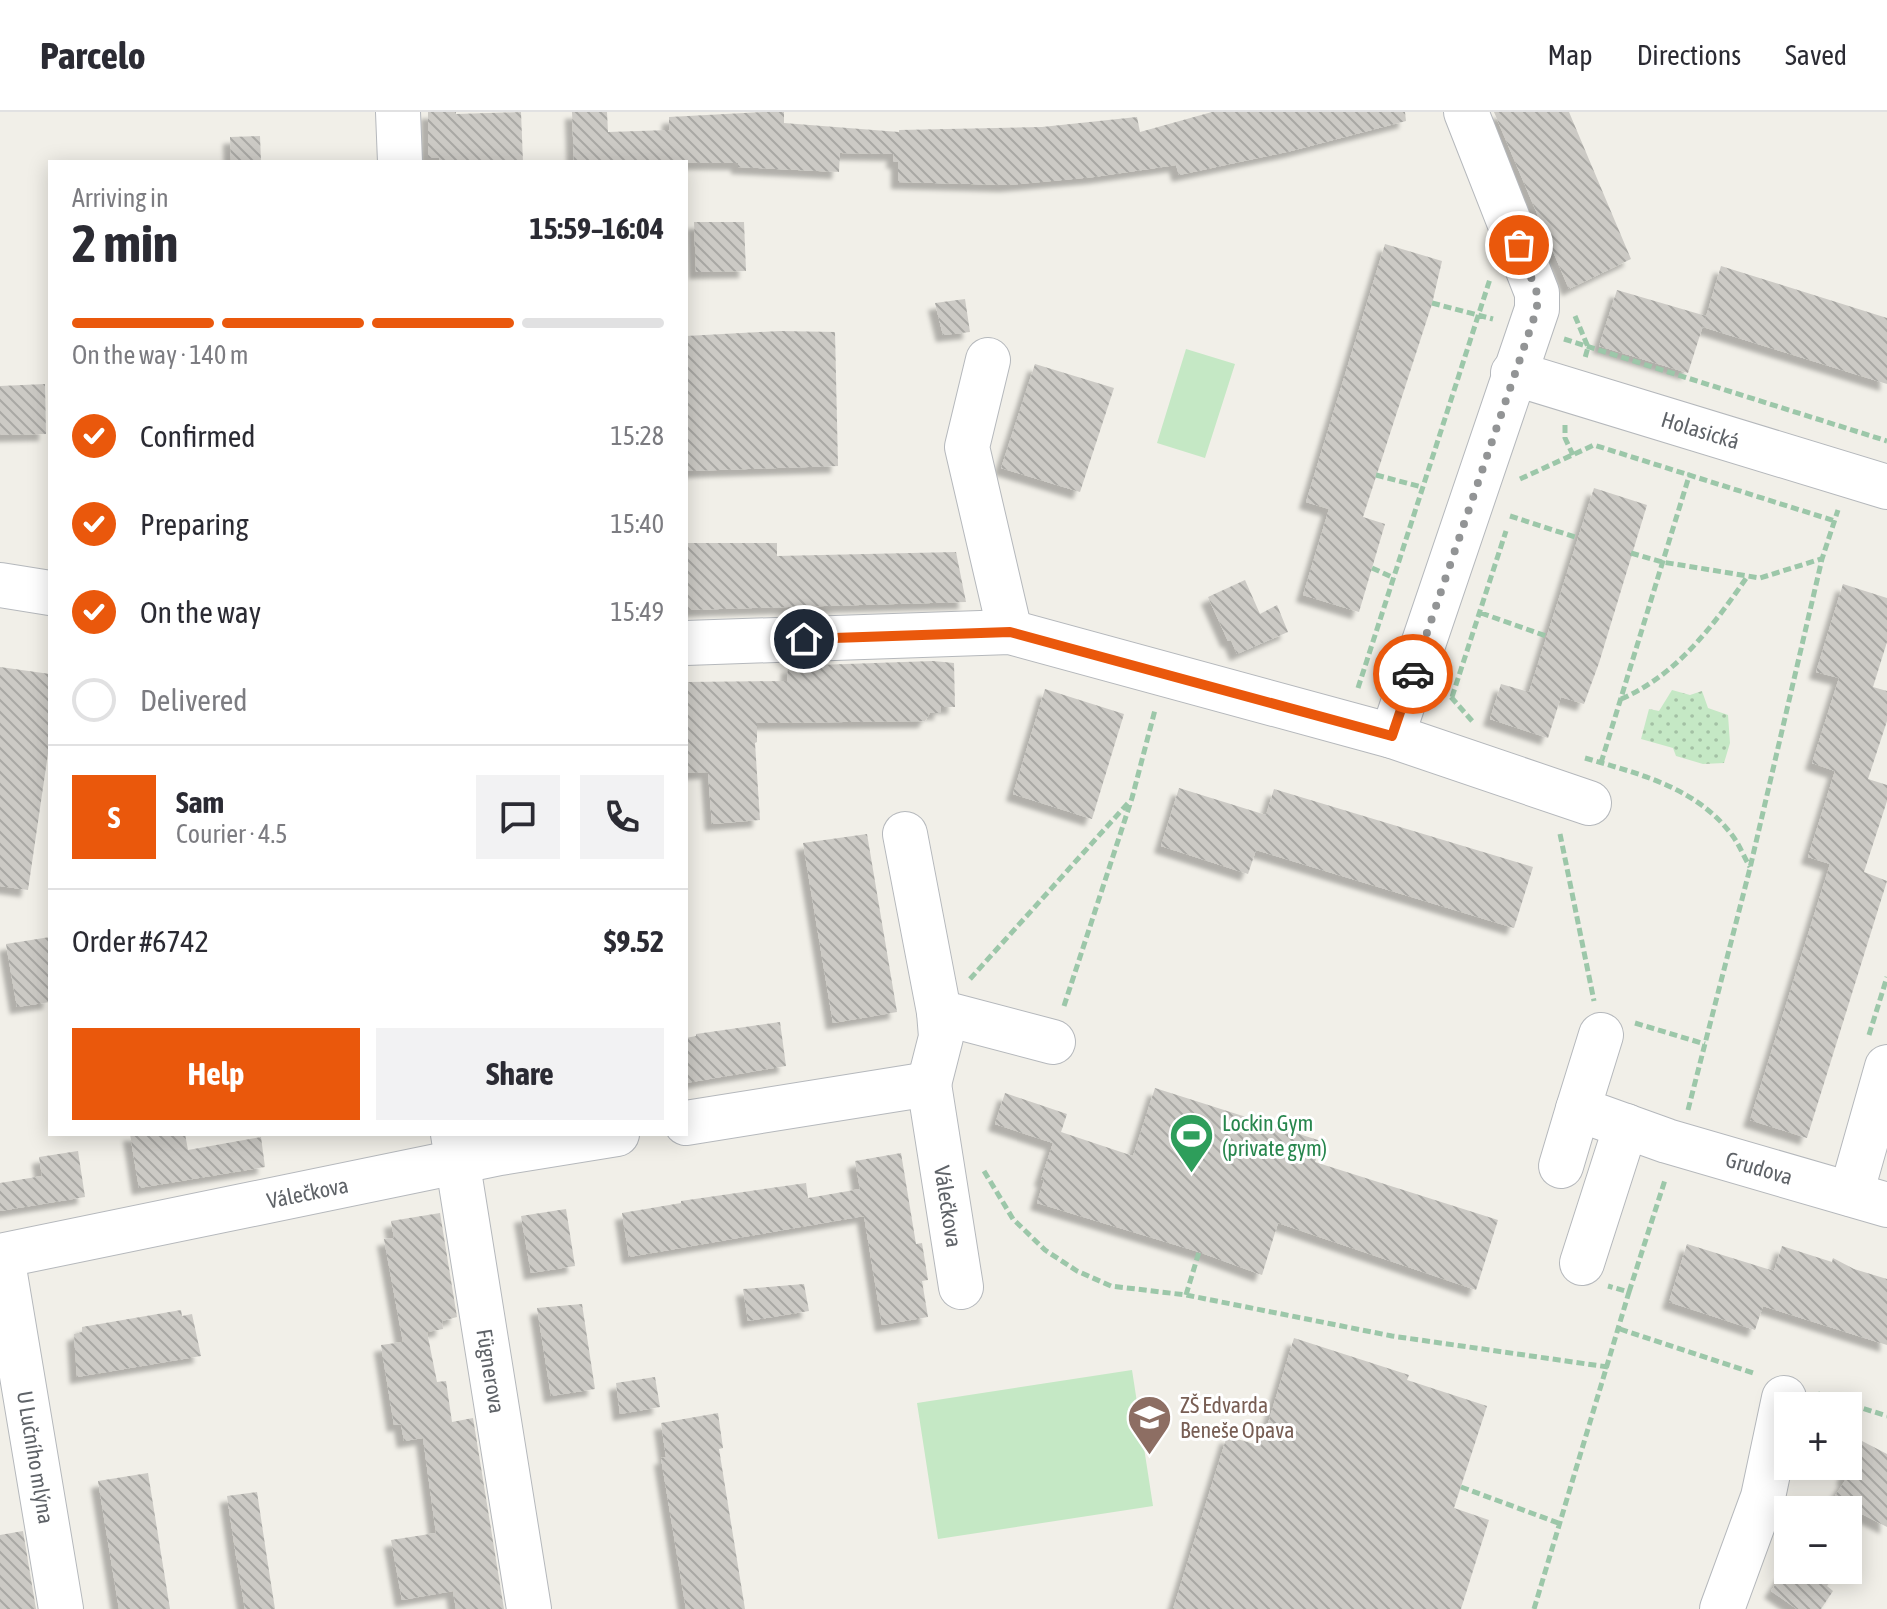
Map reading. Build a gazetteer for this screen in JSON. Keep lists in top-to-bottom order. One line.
{"streets":{"street":["Holasická","Grudova","Válečkova","Fügnerova","U Lučního mlýna"]},"crossings":[["Válečkova","Fügnerova"],["Válečkova","U Lučního mlýna"]],"places":{"sports":["Lockin Gym (private gym)"],"school or university":["ZŠ Edvarda Beneše Opava"]},"page":{"header":"Parcelo","nav":["Map","Directions","Saved"],"heading":["2 min","Arriving in","15:59–16:04"],"panel":["Sam","Courier · 4.5","Order #6742","$9.52"],"bar":"On the way · 140 m","list":[["Confirmed","15:28"],["Preparing","15:40"],["On the way","15:49"],"Delivered"],"round":"S","buttons":["Help","Share"],"map_buttons":["+","−"]}}
